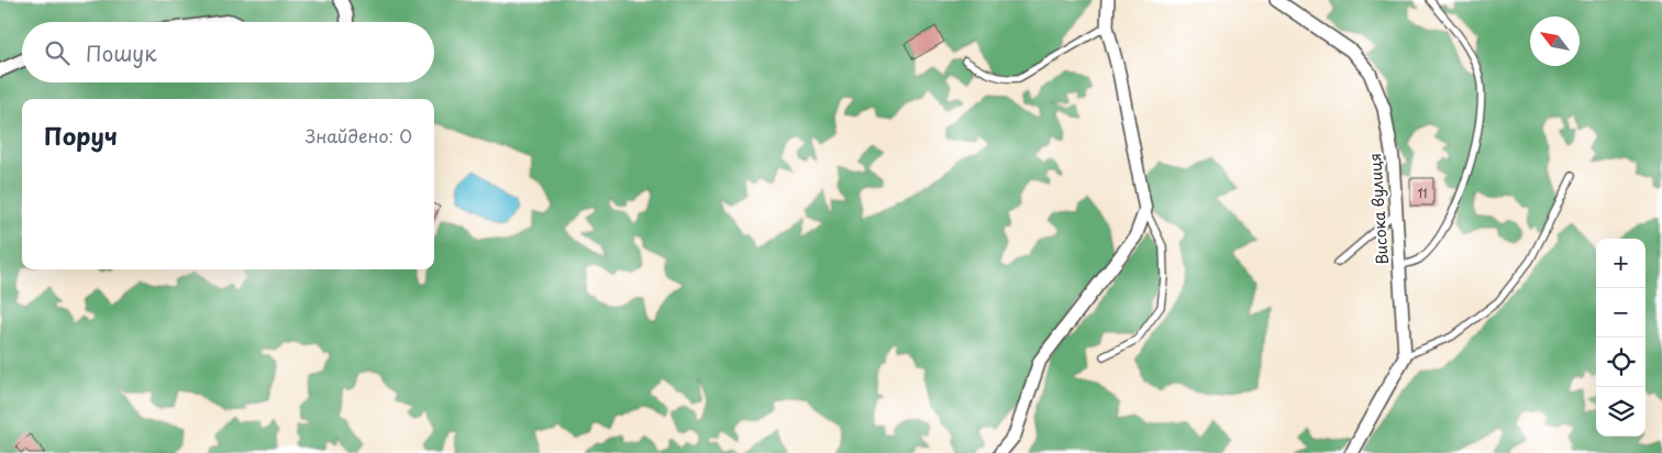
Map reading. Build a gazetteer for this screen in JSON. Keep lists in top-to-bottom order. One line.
{"streets":{"street":["Висока вулиця"]},"house_numbers":["11"],"north":"top left","page":{"search":"Пошук","heading":["Поруч","Знайдено: 0"],"map_buttons":["+","−"]}}
